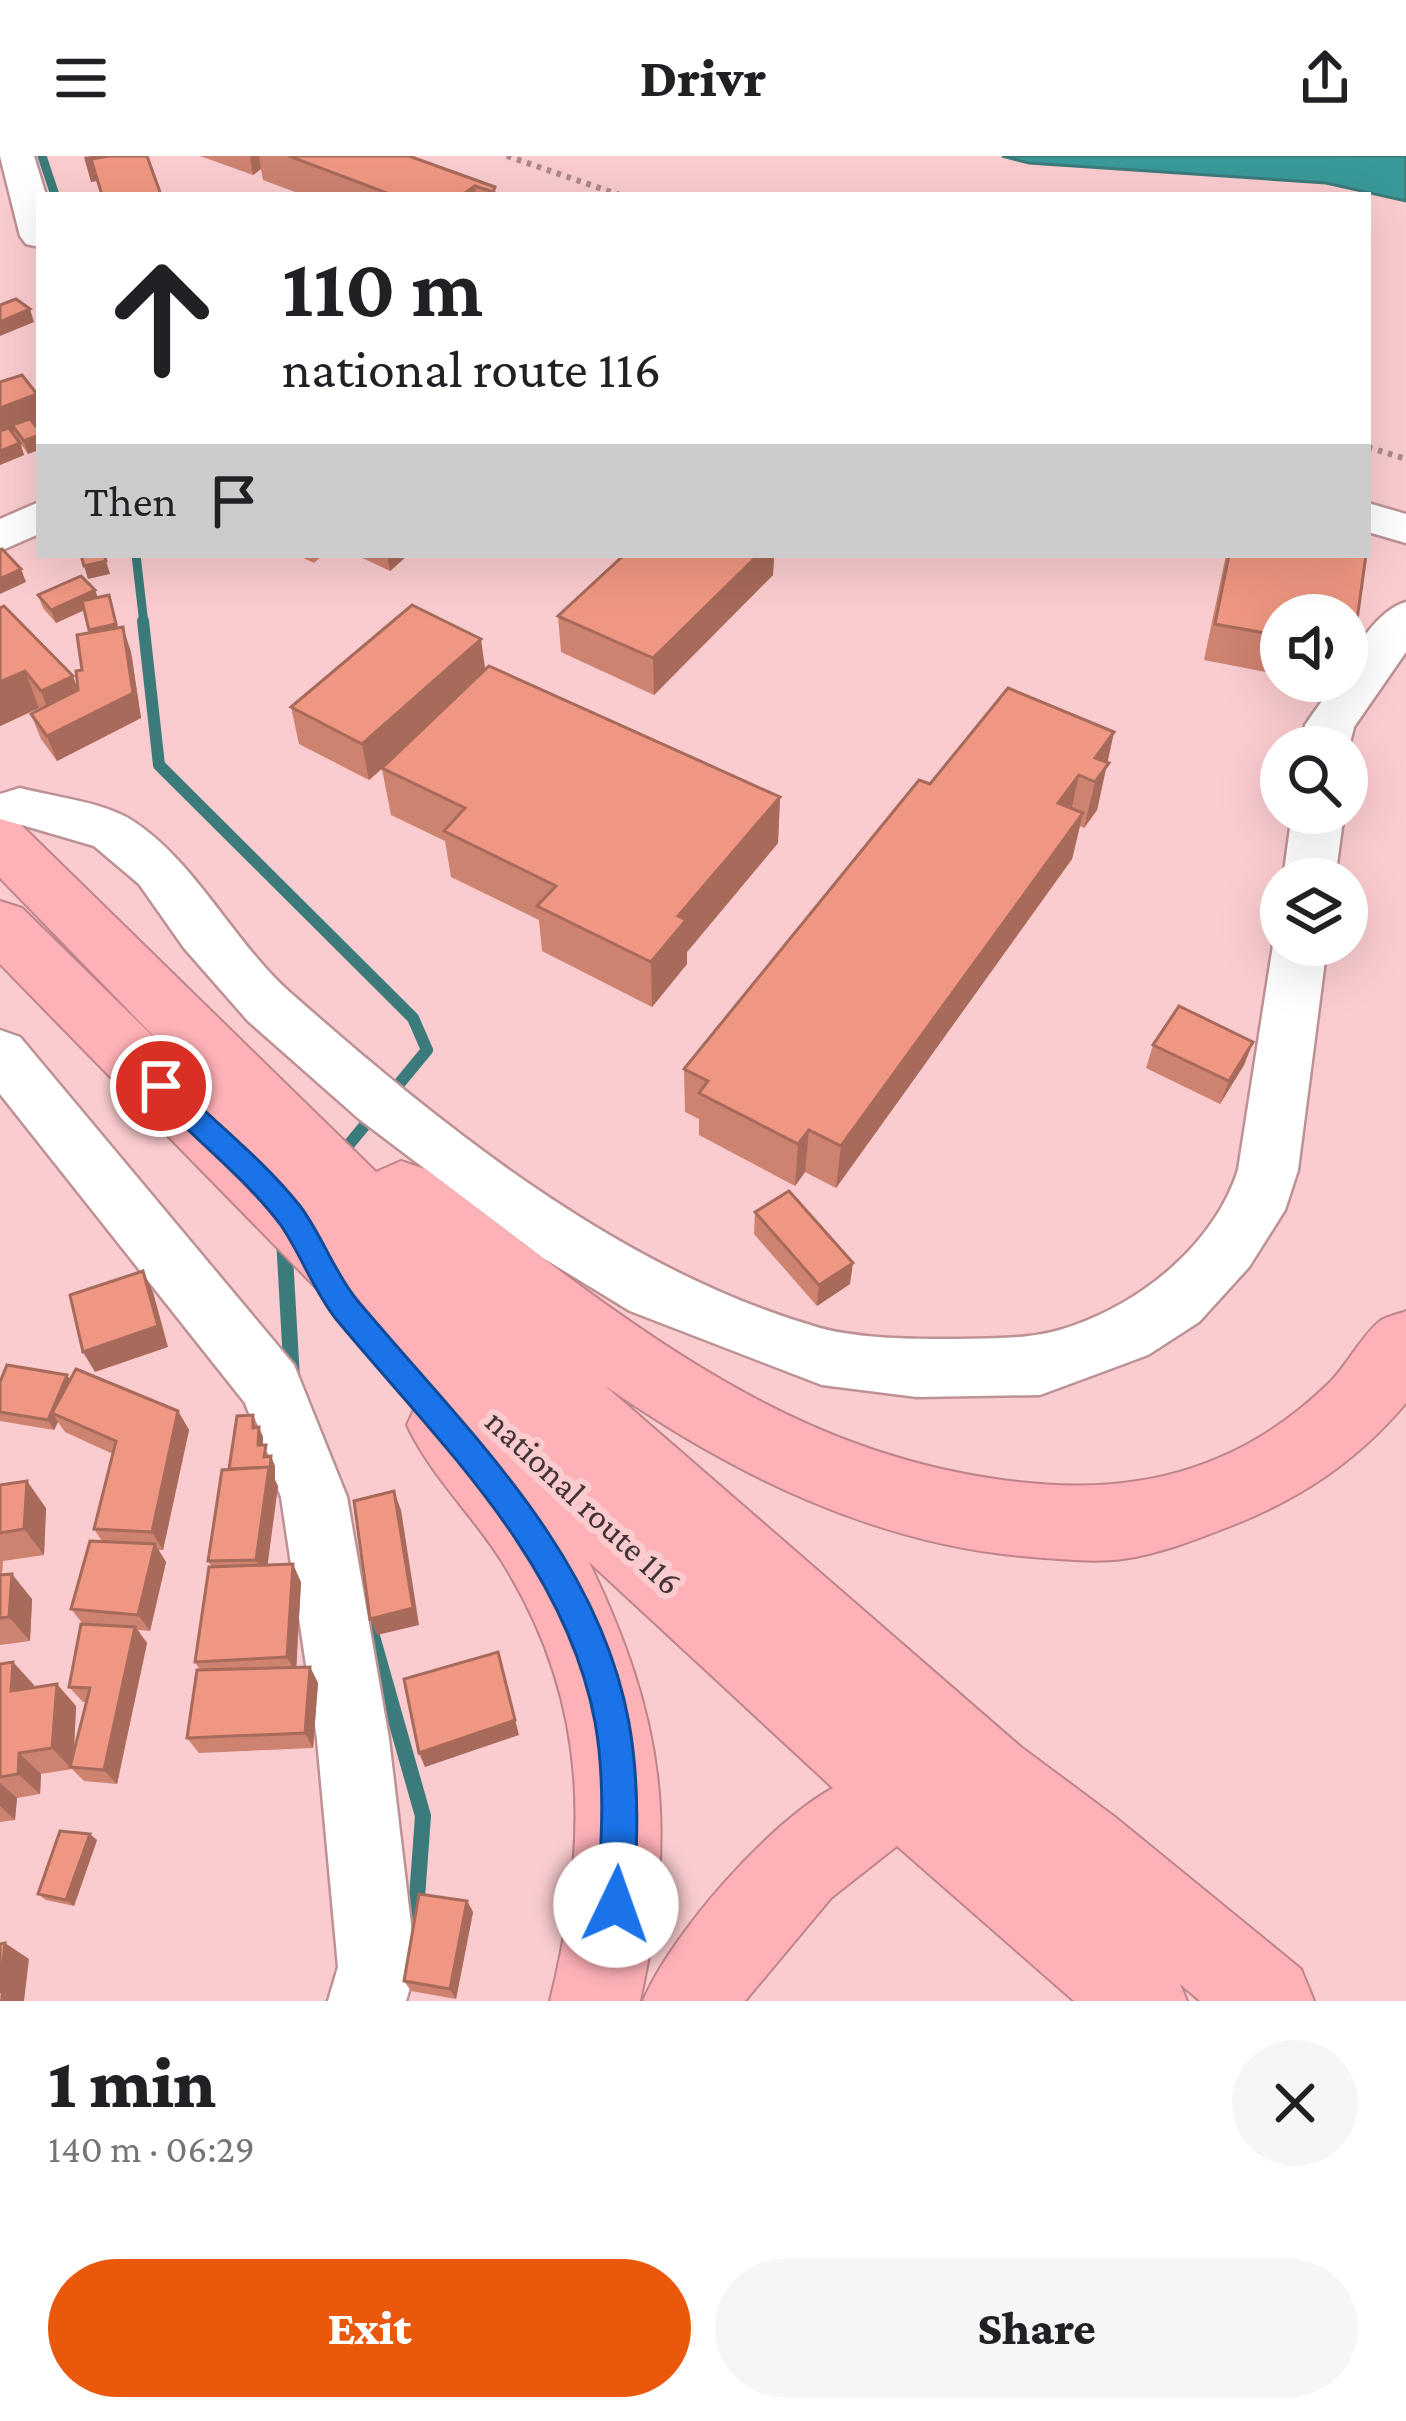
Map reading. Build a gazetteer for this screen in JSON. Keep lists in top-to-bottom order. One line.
{"streets":{"highway":["national route 116"]},"page":{"header":"Drivr","turn":["110 m","national route 116"],"then":"Then","heading":["1 min","140 m · 06:29"],"buttons":["Exit","Share"]}}
